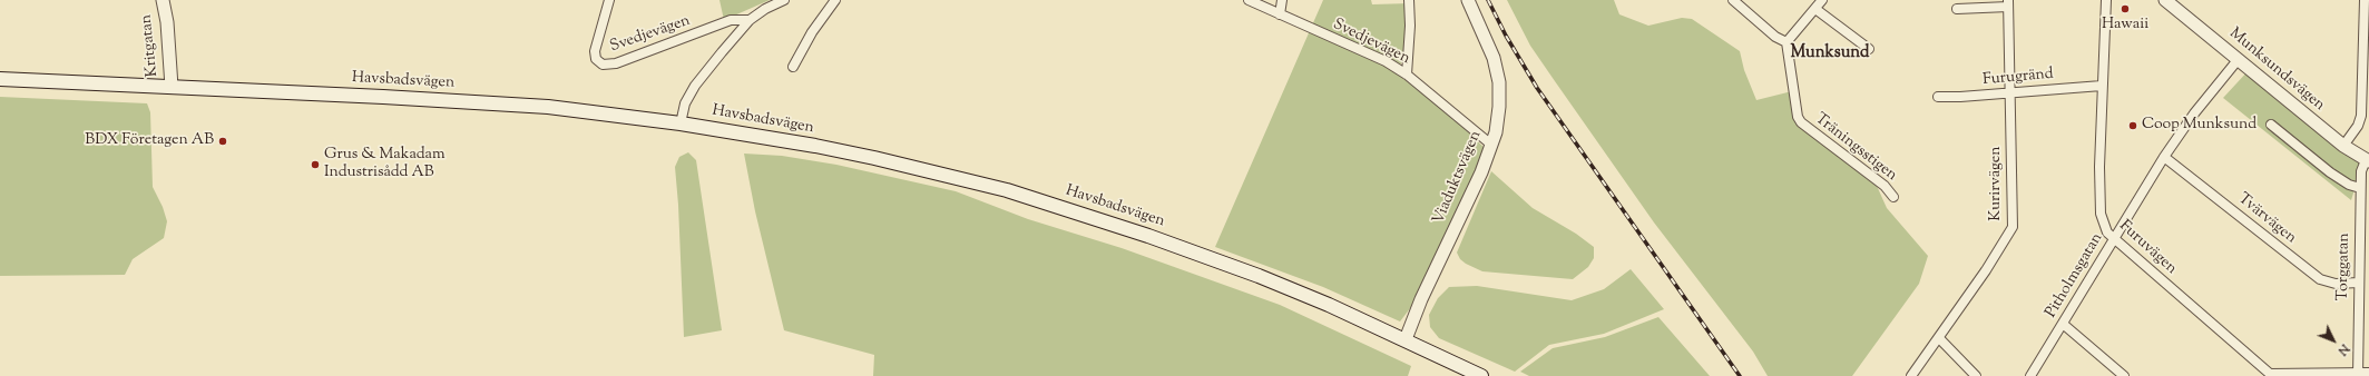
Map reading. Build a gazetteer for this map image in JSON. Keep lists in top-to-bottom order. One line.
{"streets":{"main road":["Havsbadsvägen"],"street":["Svedjevägen","Kritgatan","Munksundsvägen","Furugränd","Träningsstigen","Viaduktsvägen","Kurirvägen","Tvärvägen","Furuvägen","Torggatan","Pitholmsgatan"]},"crossings":[["Svedjevägen","Viaduktsvägen"],["Kritgatan","Havsbadsvägen"],["Munksundsvägen","Torggatan"],["Munksundsvägen","Pitholmsgatan"],["Furugränd","Kurirvägen"],["Furugränd","Furuvägen"],["Havsbadsvägen","Viaduktsvägen"],["Tvärvägen","Torggatan"],["Tvärvägen","Pitholmsgatan"],["Furuvägen","Torggatan"],["Furuvägen","Pitholmsgatan"]],"districts":["Munksund"],"places":["Hawaii","Coop Munksund","BDX Företagen AB","Grus & Makadam Industrisådd AB"],"north":"bottom right"}
